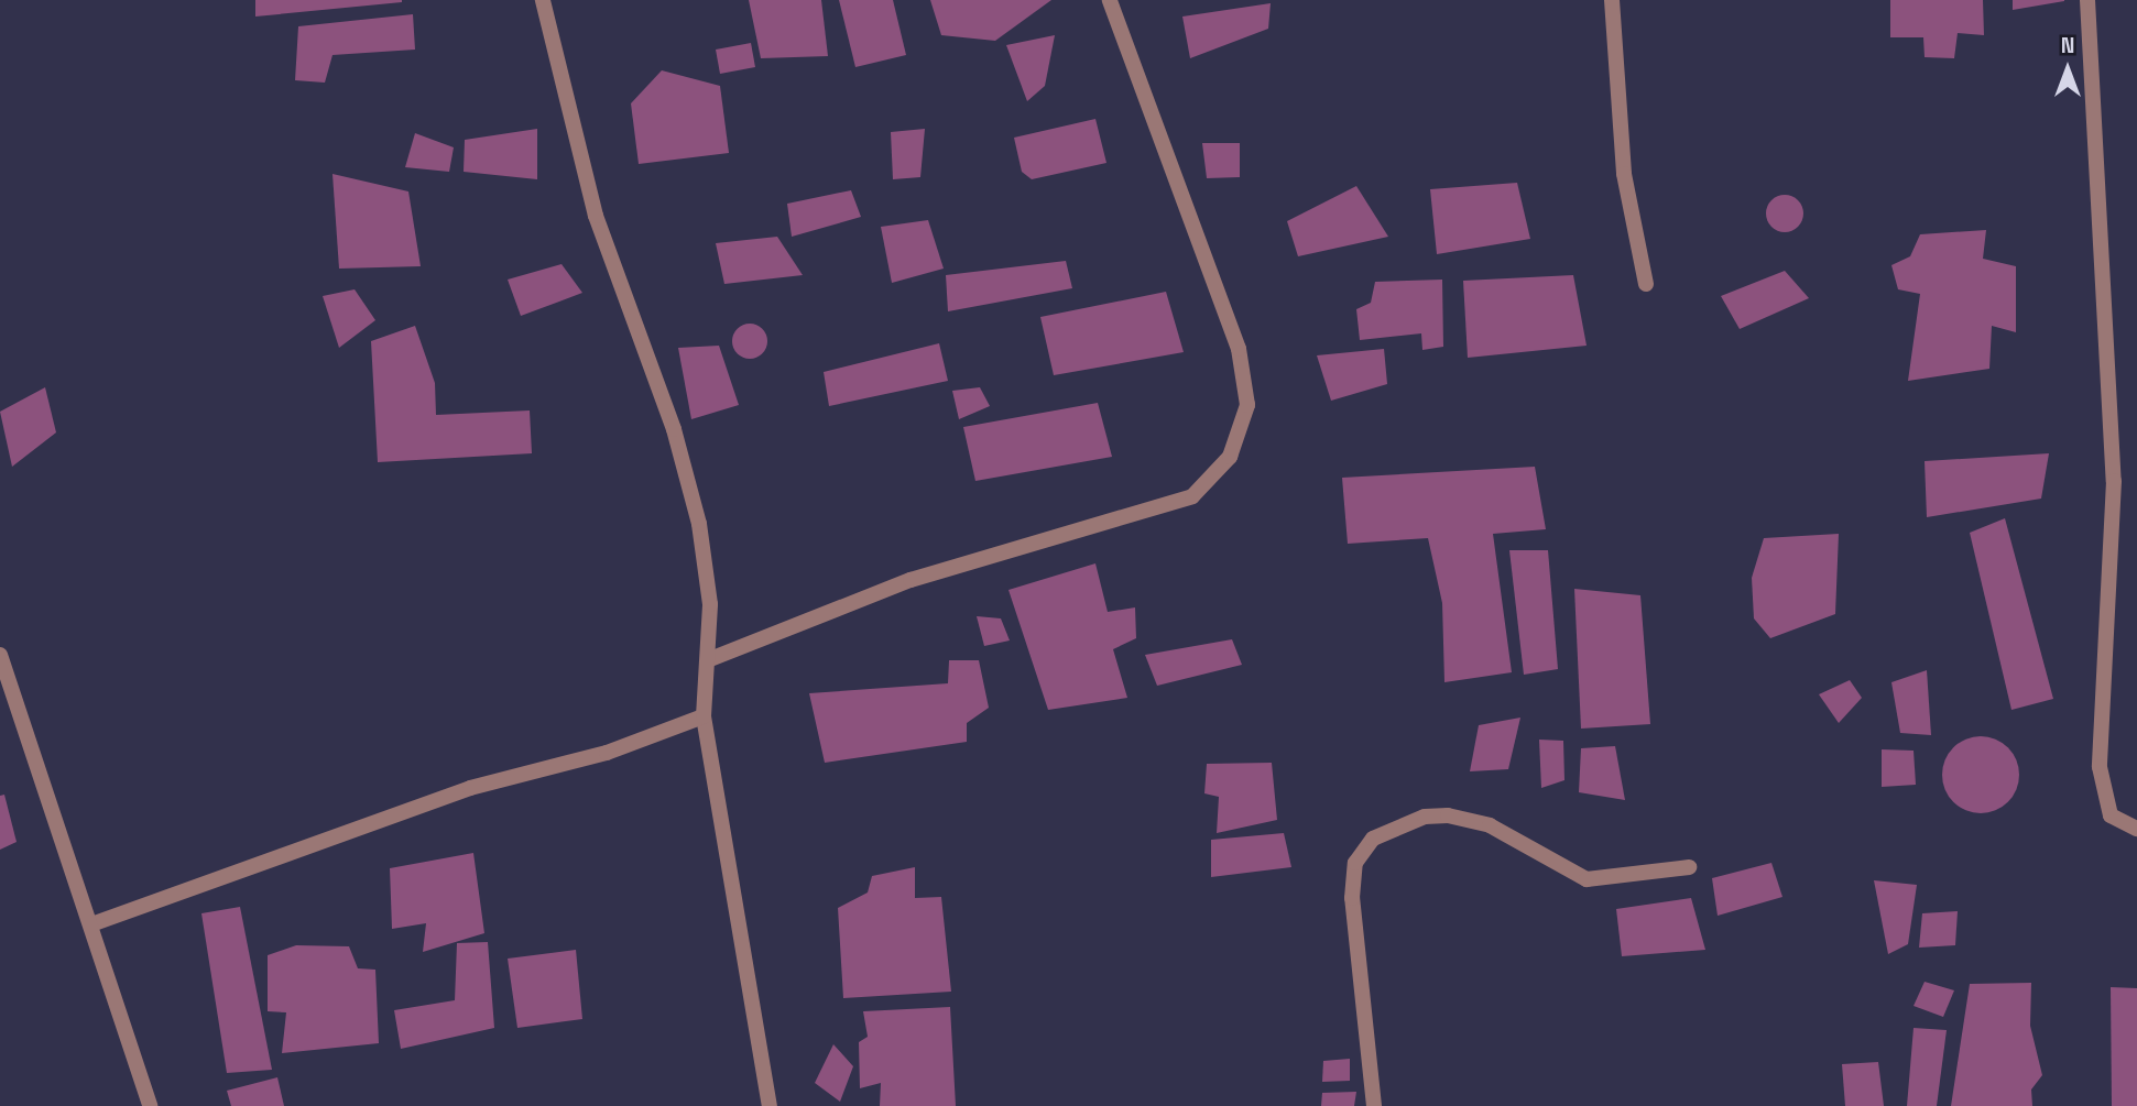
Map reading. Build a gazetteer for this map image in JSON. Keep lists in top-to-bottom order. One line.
{"north":"top"}
